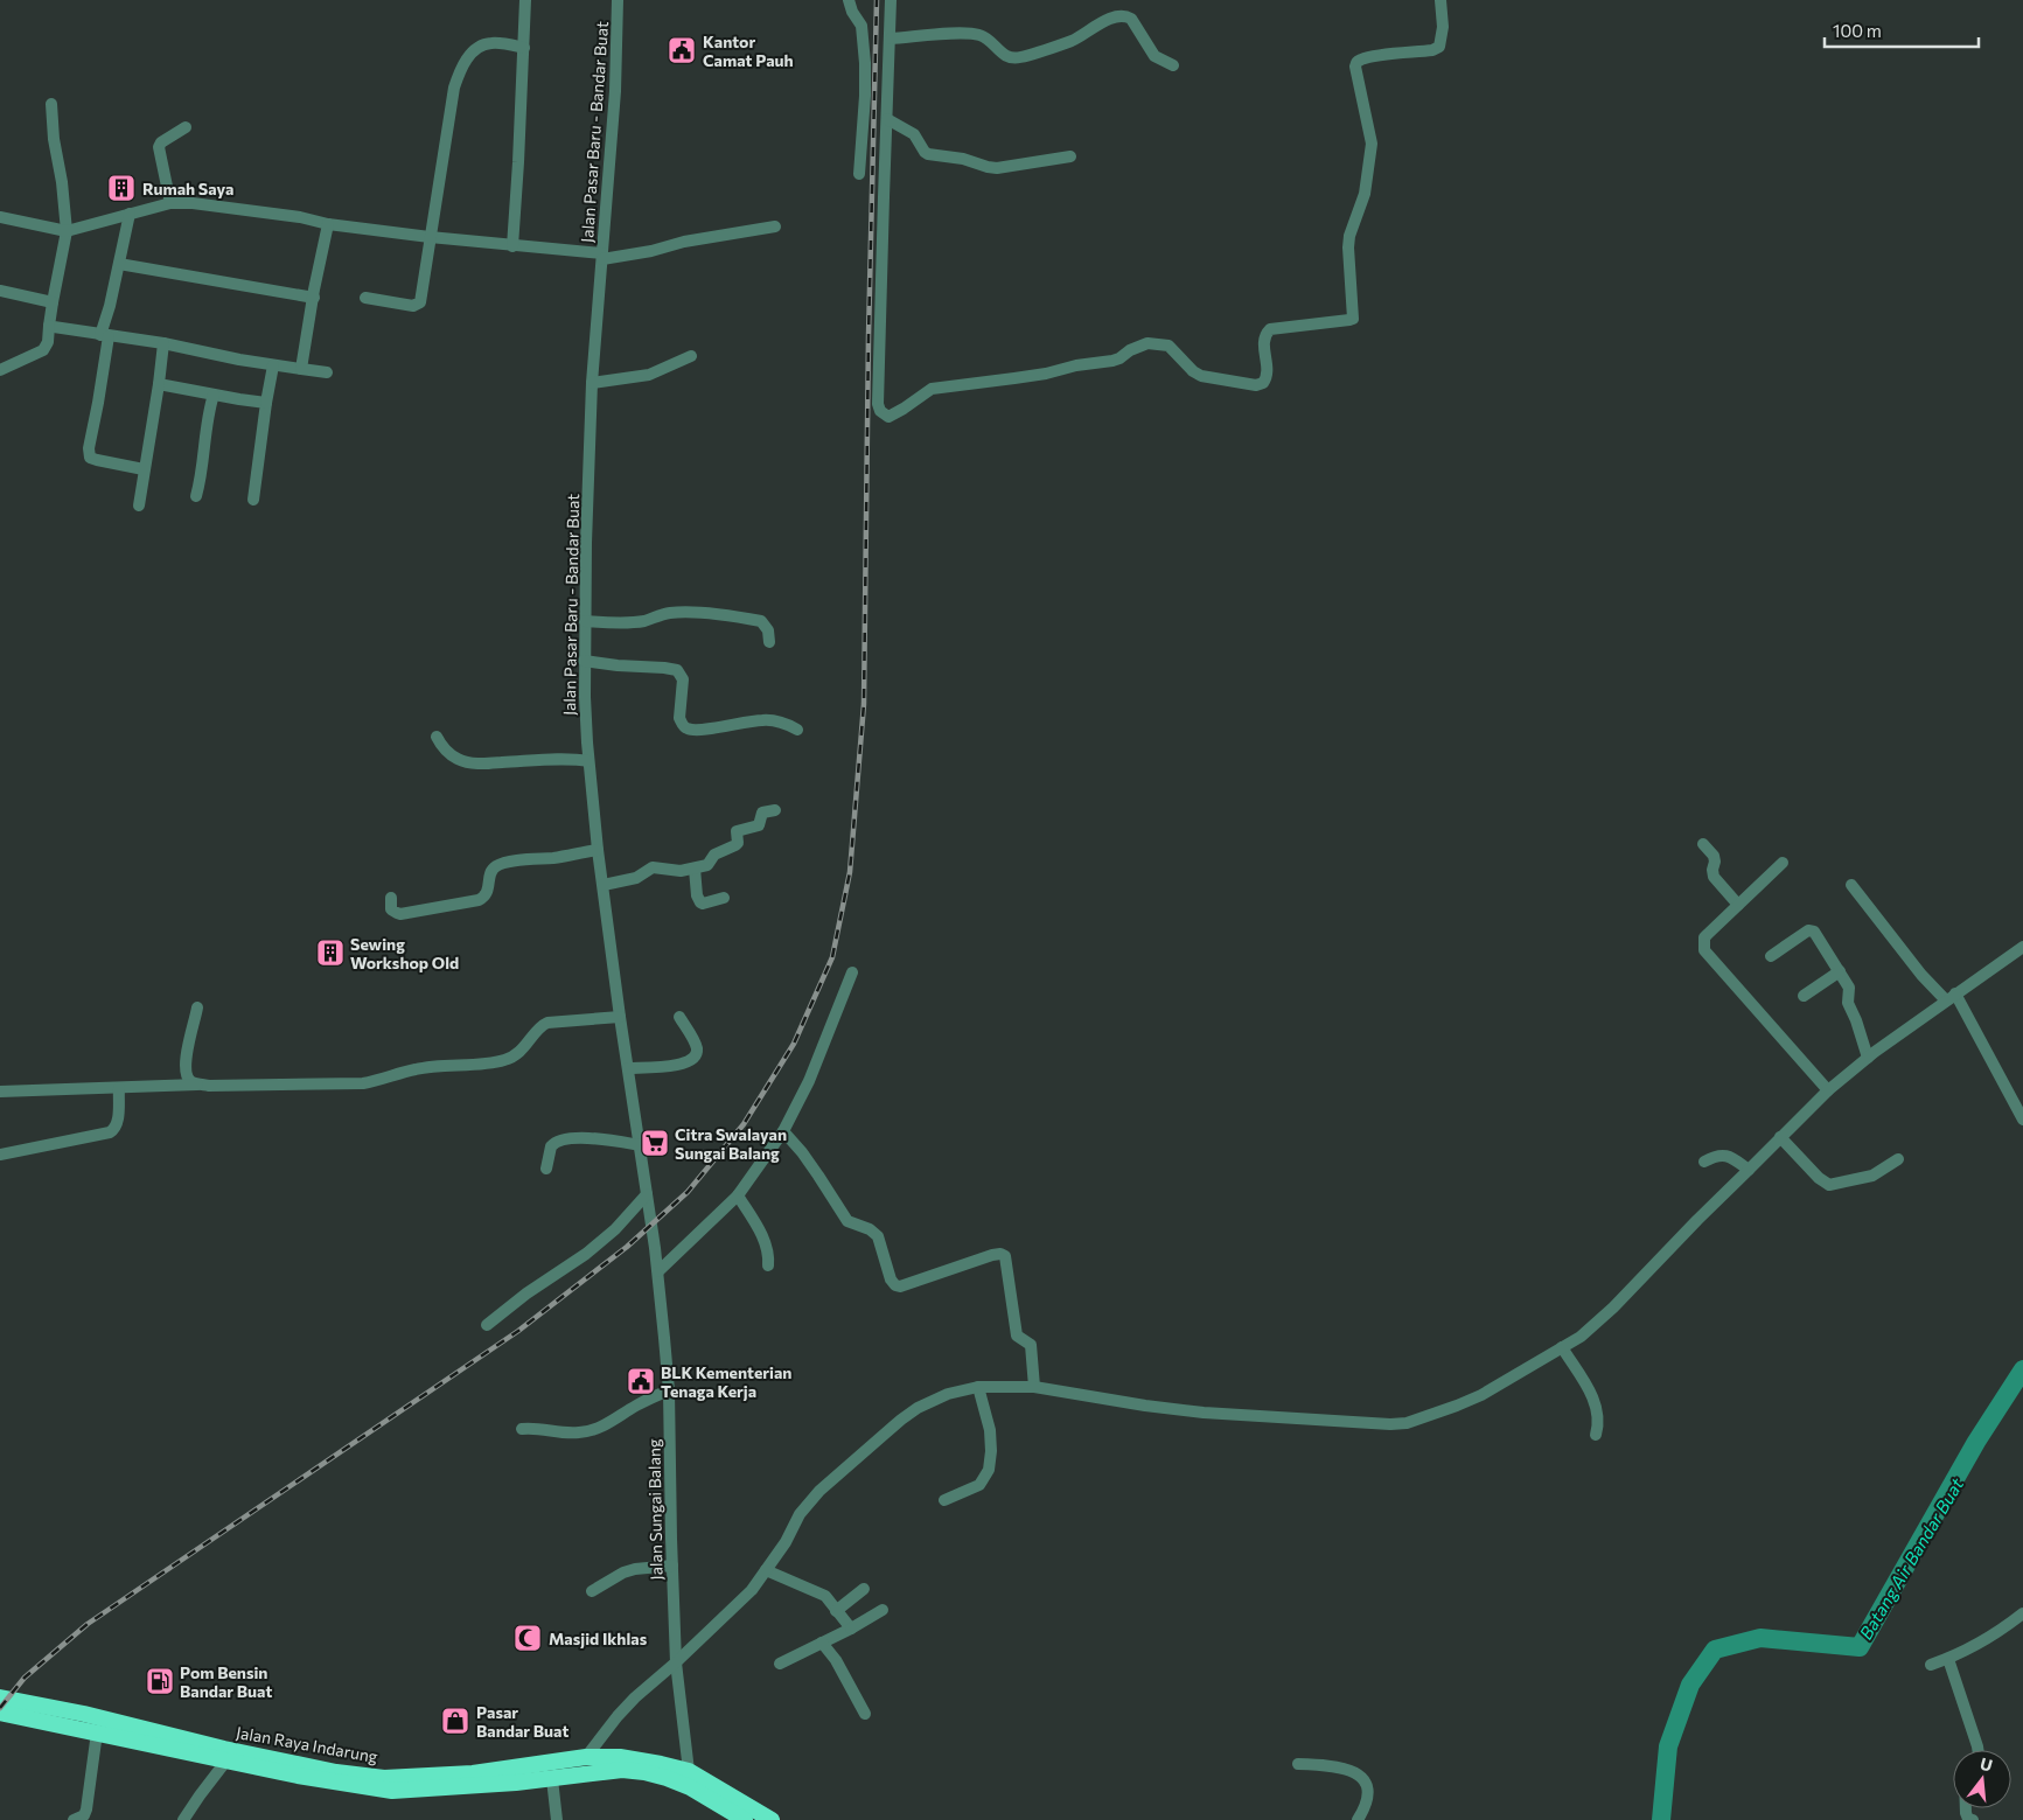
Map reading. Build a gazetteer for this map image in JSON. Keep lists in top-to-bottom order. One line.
{"streets":{"highway":["Jalan Raya Indarung"],"street":["Jalan Pasar Baru - Bandar Buat","Jalan Sungai Balang"]},"crossings":[["Jalan Pasar Baru - Bandar Buat","Jalan Sungai Balang"],["Jalan Sungai Balang","Jalan Raya Indarung"]],"water":["Batang Air Bandar Buat"],"places":{"public building":["Kantor Camat Pauh","BLK Kementerian Tenaga Kerja"],"building":["Rumah Saya","Sewing Workshop Old"],"supermarket":["Citra Swalayan Sungai Balang"],"mosque":["Masjid Ikhlas"],"fuel station":["Pom Bensin Bandar Buat"],"shop":["Pasar Bandar Buat"]},"scale_bar":"100 m","north":"top"}
